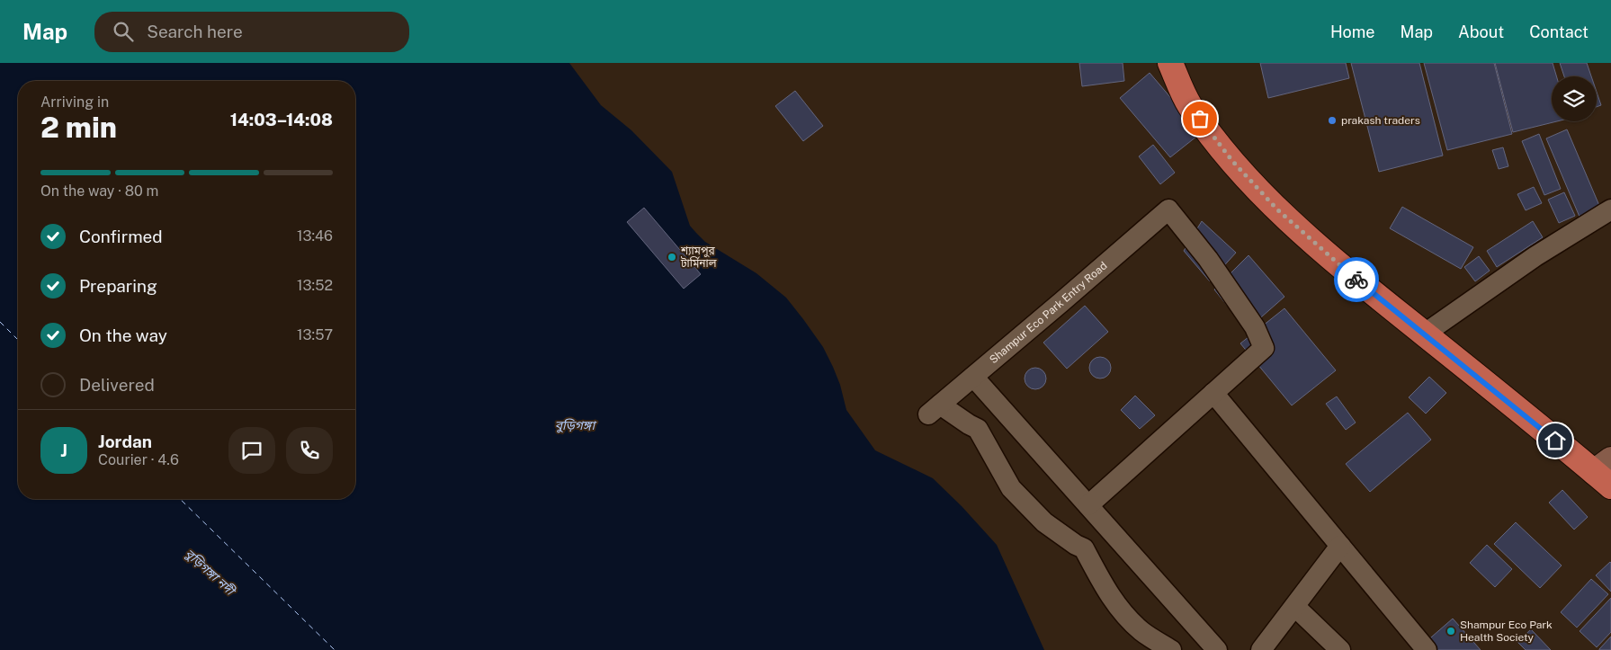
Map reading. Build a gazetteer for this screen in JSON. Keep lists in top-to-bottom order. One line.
{"streets":{"street":["Shampur Eco Park Entry Road"]},"water":["বুড়িগঙ্গা","বুড়িগঙ্গা নদী"],"places":["prakash traders","শ্যামপুর টার্মিনাল","Shampur Eco Park Health Society"],"page":{"header":"Map","search":"Search here","nav":["Home","Map","About","Contact"],"heading":["2 min","Arriving in","14:03–14:08"],"panel":["Jordan","Courier · 4.6"],"bar":"On the way · 80 m","list":[["Confirmed","13:46"],["Preparing","13:52"],["On the way","13:57"],"Delivered"],"round":"J"}}
